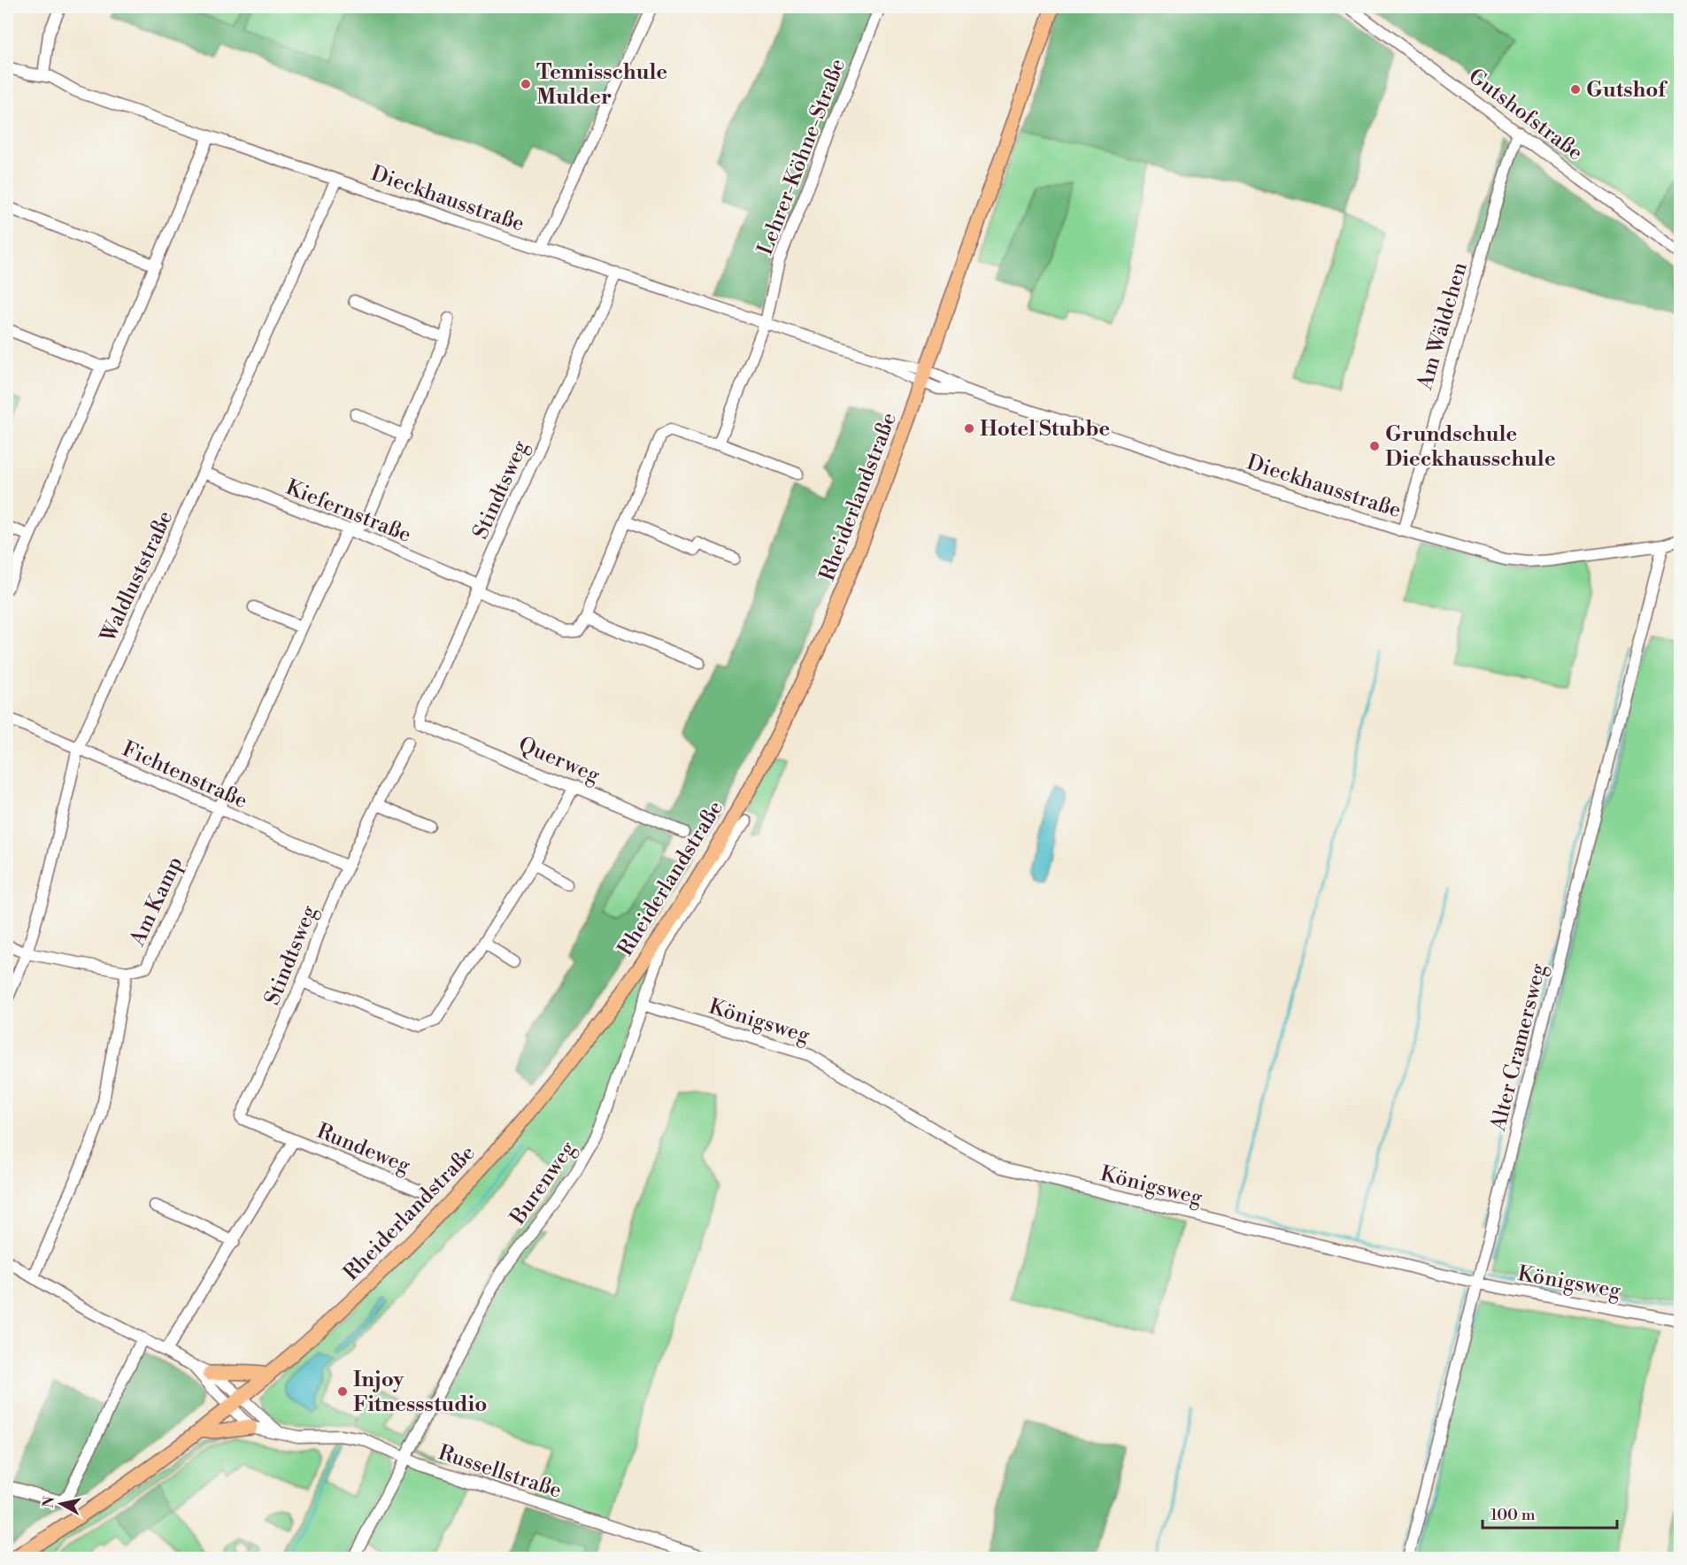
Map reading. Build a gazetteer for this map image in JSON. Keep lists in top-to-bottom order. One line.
{"streets":{"main road":["Rheiderlandstraße"],"street":["Gutshofstraße","Lehrer-Köhne-Straße","Dieckhausstraße","Am Wäldchen","Stindtsweg","Kiefernstraße","Waldluststraße","Querweg","Fichtenstraße","Am Kamp","Königsweg","Alter Cramersweg","Rundeweg","Burenweg","Russellstraße"]},"crossings":[["Gutshofstraße","Am Wäldchen"],["Lehrer-Köhne-Straße","Dieckhausstraße"],["Dieckhausstraße","Am Wäldchen"],["Dieckhausstraße","Stindtsweg"],["Dieckhausstraße","Rheiderlandstraße"],["Dieckhausstraße","Waldluststraße"],["Dieckhausstraße","Alter Cramersweg"],["Stindtsweg","Kiefernstraße"],["Stindtsweg","Querweg"],["Stindtsweg","Fichtenstraße"],["Stindtsweg","Rundeweg"],["Kiefernstraße","Waldluststraße"],["Kiefernstraße","Am Kamp"],["Waldluststraße","Fichtenstraße"],["Fichtenstraße","Am Kamp"],["Königsweg","Alter Cramersweg"],["Königsweg","Burenweg"],["Burenweg","Russellstraße"]],"places":["Tennisschule Mulder","Gutshof","Hotel Stubbe","Grundschule Dieckhausschule","Injoy Fitnessstudio"],"scale_bar":"100 m","north":"left"}
